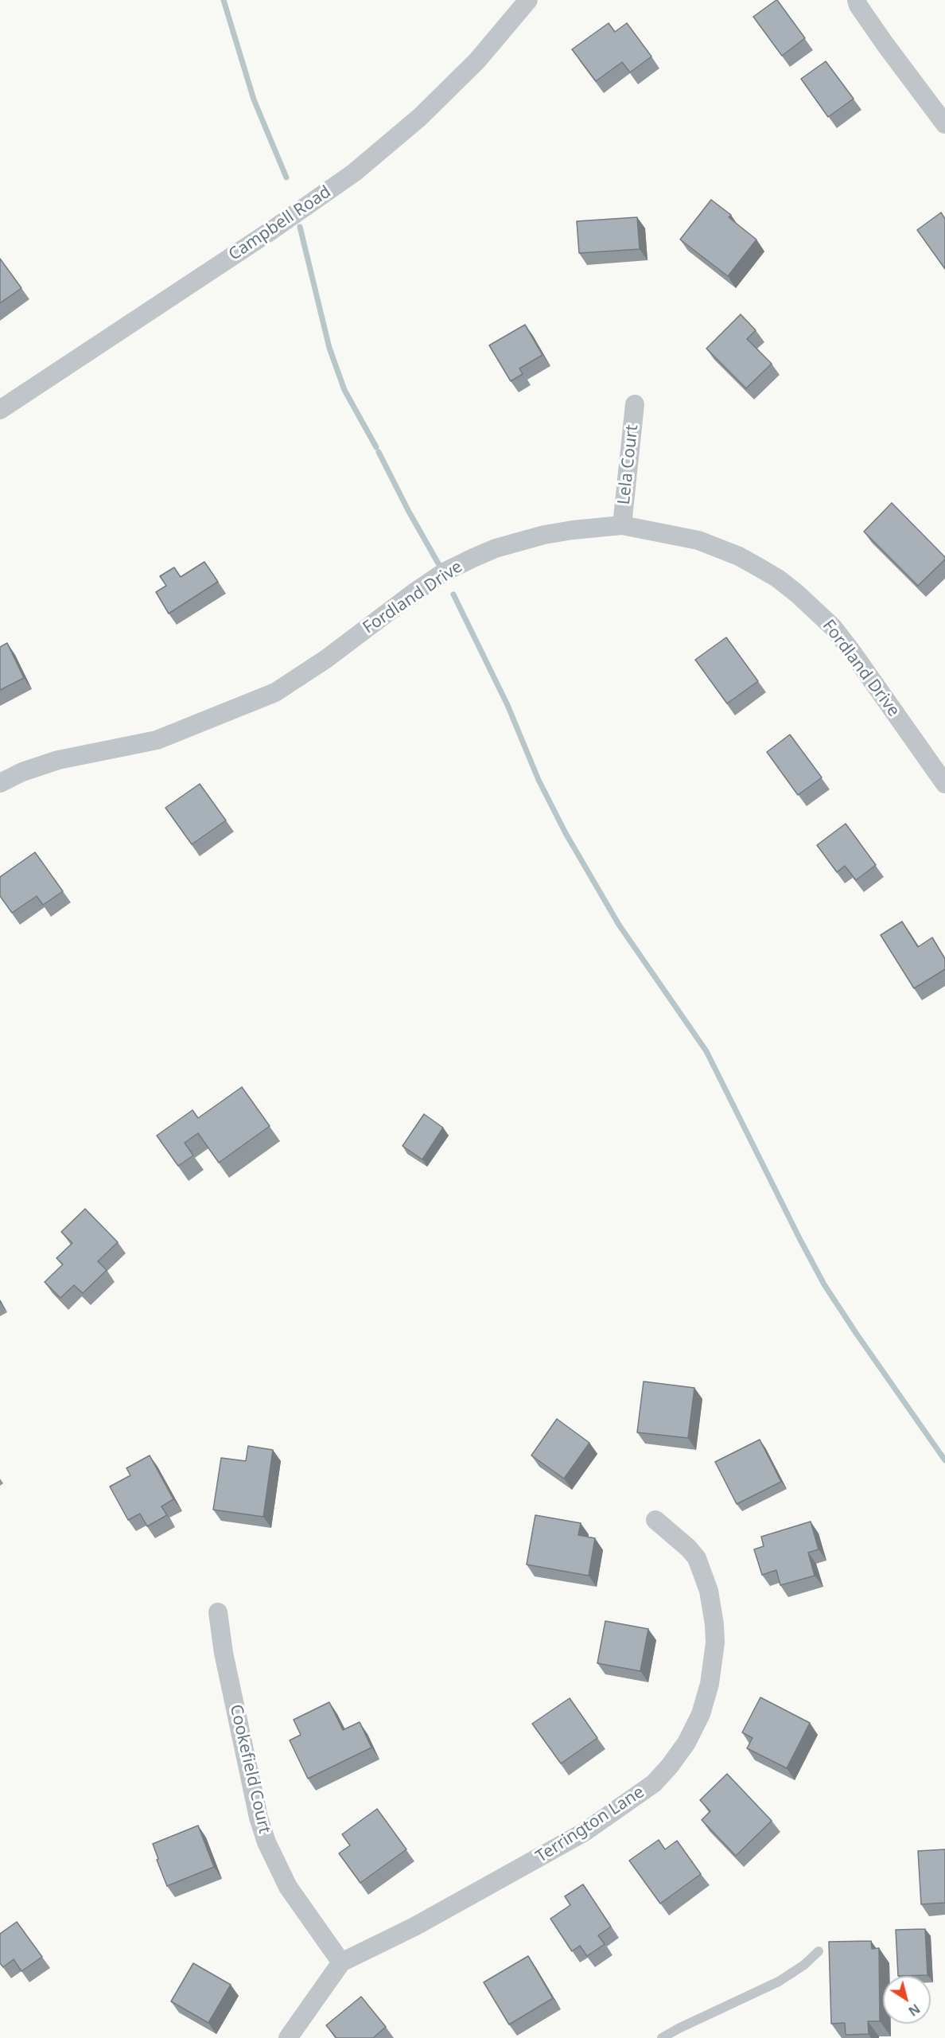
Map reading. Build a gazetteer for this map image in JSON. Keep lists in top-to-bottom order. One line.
{"streets":{"street":["Campbell Road","Lela Court","Fordland Drive","Cookefield Court","Terrington Lane"]},"crossings":[["Lela Court","Fordland Drive"],["Cookefield Court","Terrington Lane"]],"north":"bottom right"}
